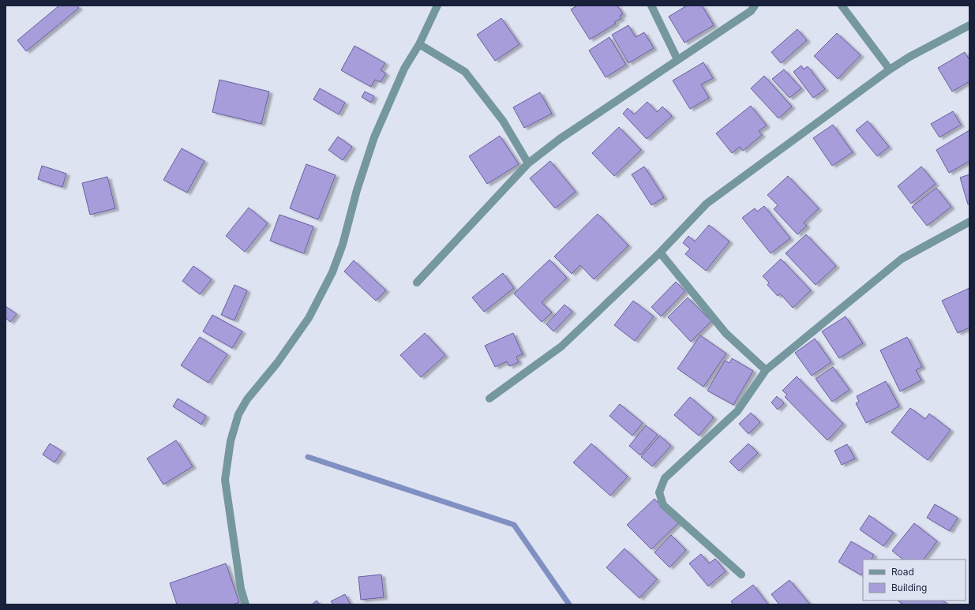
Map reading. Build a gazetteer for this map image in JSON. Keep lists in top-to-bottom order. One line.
{"legend":["Road","Building"]}
